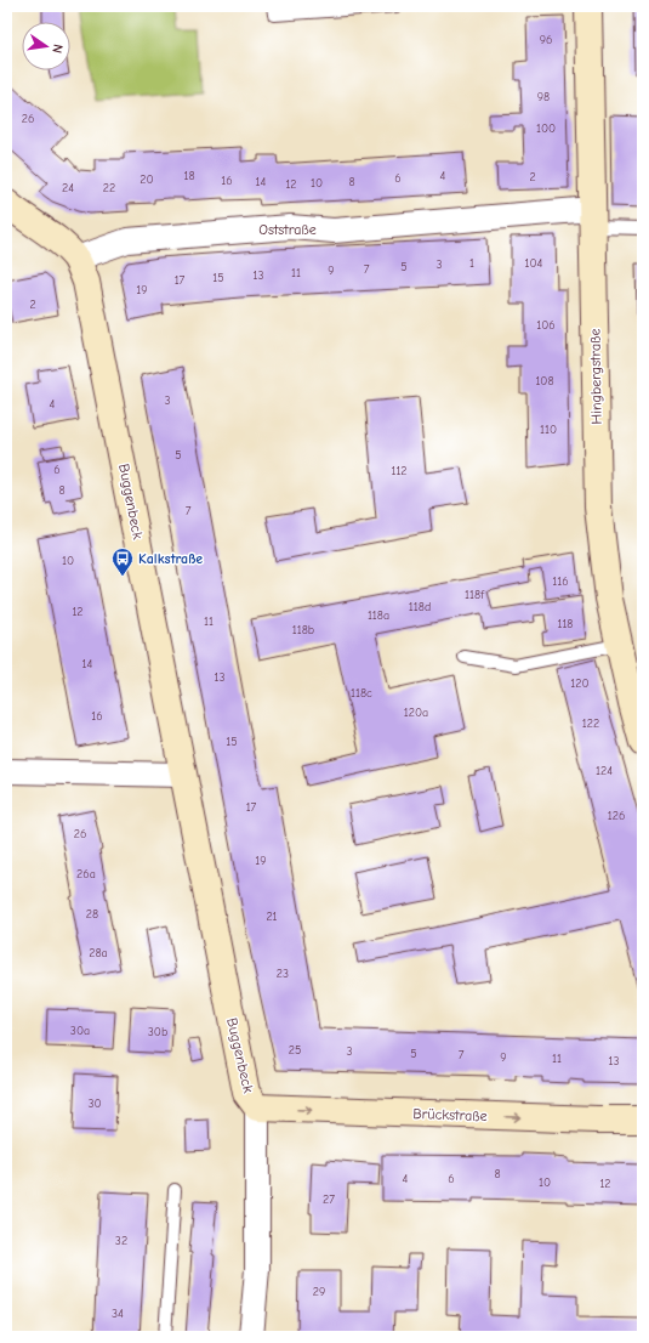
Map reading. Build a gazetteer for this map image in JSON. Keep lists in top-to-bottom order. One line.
{"streets":{"street":["Oststraße","Hingbergstraße","Buggenbeck","Brückstraße"]},"crossings":[["Oststraße","Hingbergstraße"],["Oststraße","Buggenbeck"],["Buggenbeck","Brückstraße"]],"one_way":["Brückstraße"],"places":{"bus stop":["Kalkstraße"]},"house_numbers":["96","98","26","100","18","4","2","6","20","16","14","8","10","12","24","22","1","104","3","5","7","9","11","13","15","17","19","2","106","108","3","4","110","5","6","112","8","7","10","116","118f","118d","12","118a","11","118","118b","14","13","120","118c","120a","16","122","15","124","17","126","26","19","26a","28","21","28a","23","30a","30b","25","3","5","7","9","11","13","30","8","4","6","10","12","27","32","29","34"],"north":"right"}
